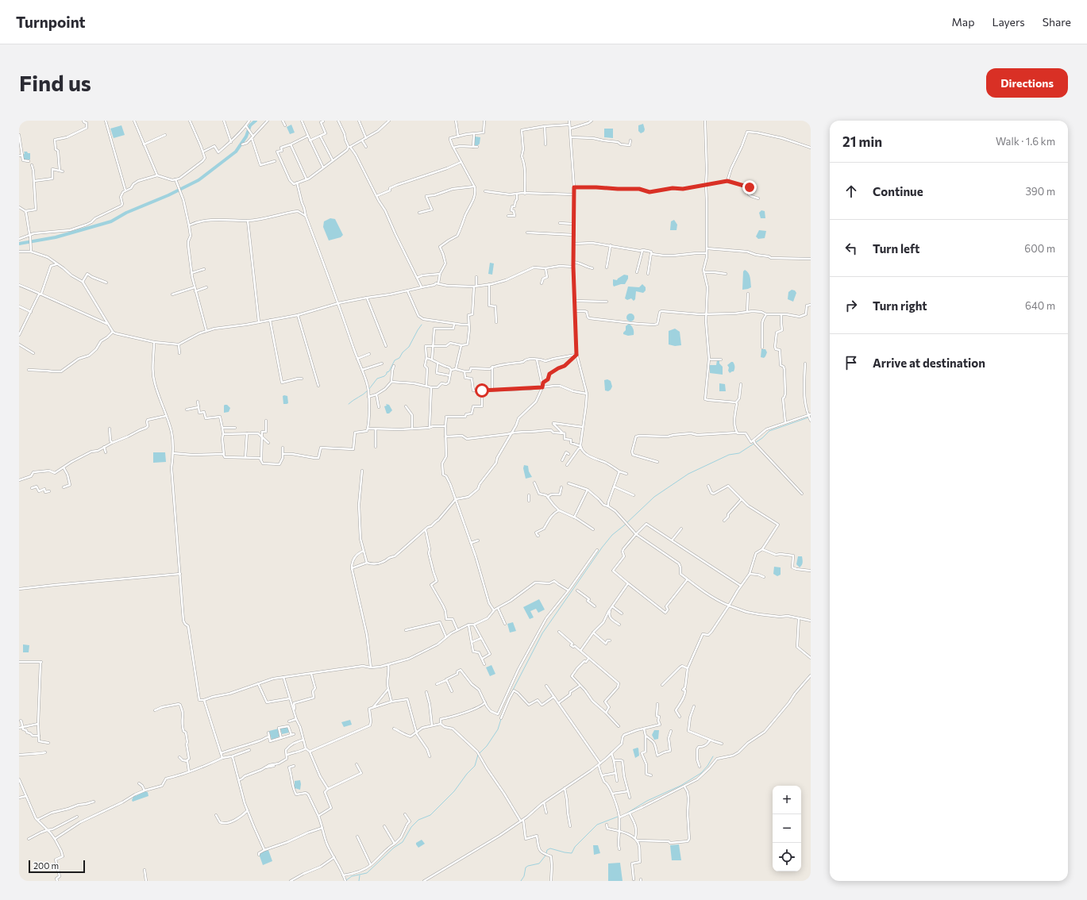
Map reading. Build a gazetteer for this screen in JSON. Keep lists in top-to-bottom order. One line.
{"scale_bar":"200 m","page":{"header":"Turnpoint","nav":["Map","Layers","Share"],"buttons":"Directions","title":"Find us","heading":["21 min","Walk · 1.6 km"],"list":[["Continue","390 m"],["Turn left","600 m"],["Turn right","640 m"],"Arrive at destination"],"map_buttons":["+","−"],"scale":"200 m"}}
